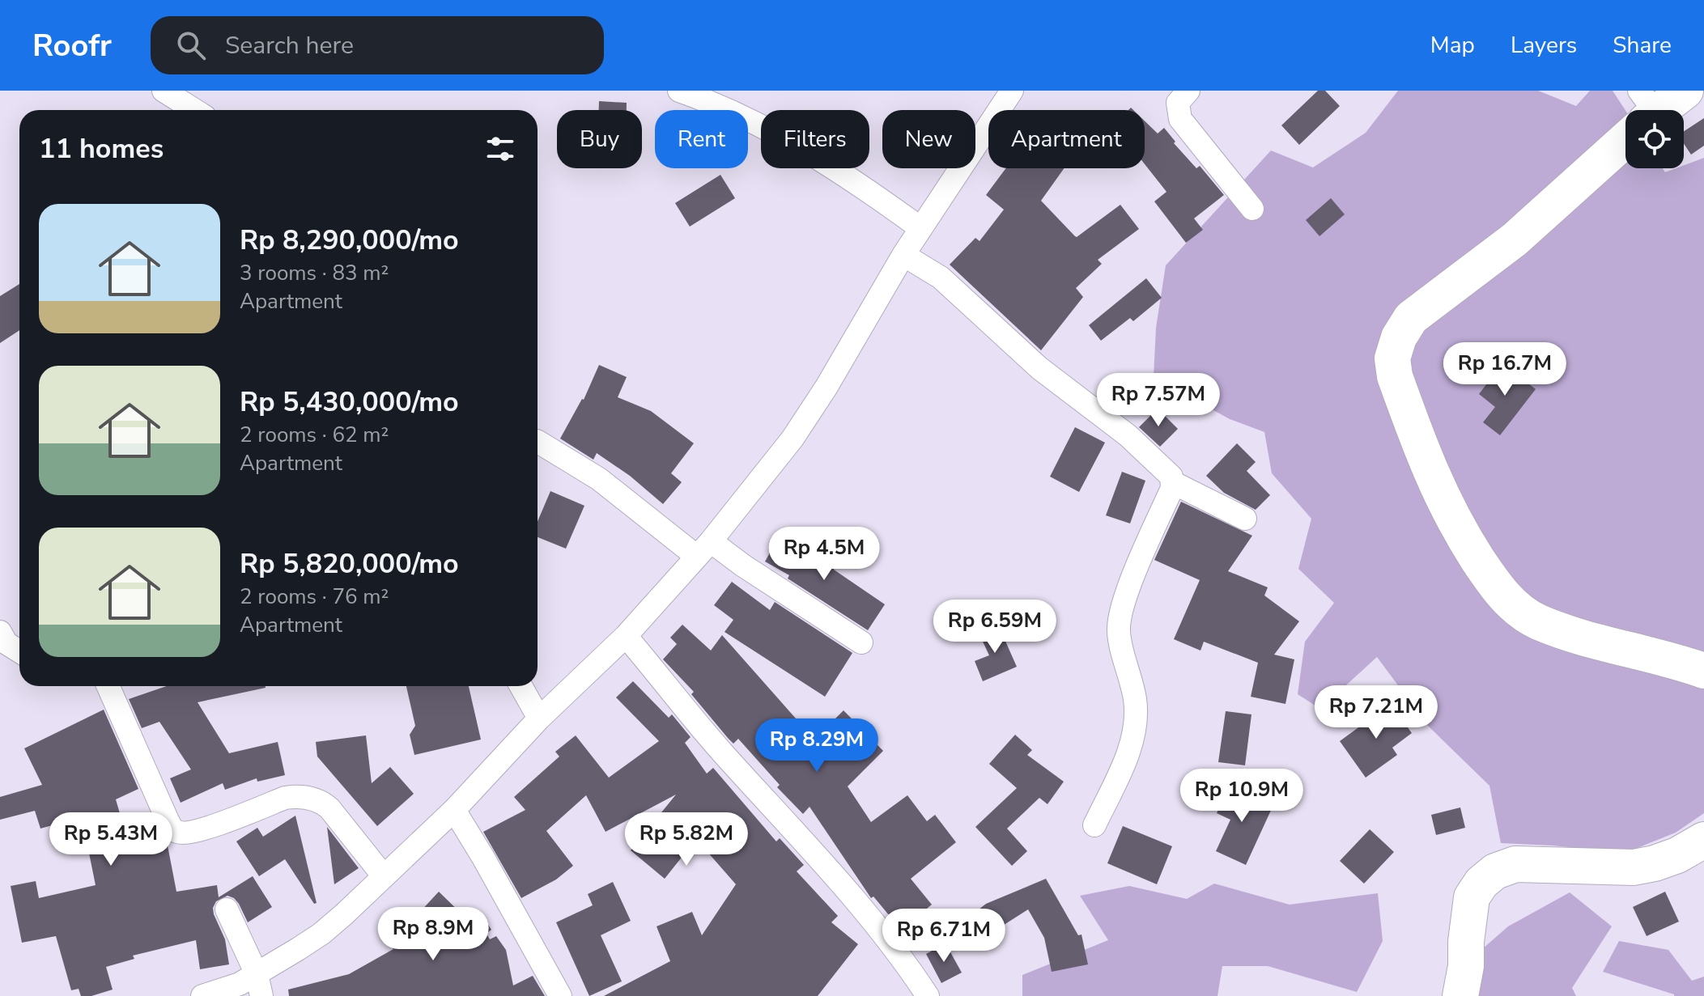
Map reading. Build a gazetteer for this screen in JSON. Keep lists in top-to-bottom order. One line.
{"page":{"header":"Roofr","search":"Search here","nav":["Map","Layers","Share"],"chip":["Buy","Rent","Filters","New","Apartment"],"heading":"11 homes","list":[{"name":"Rp 8,290,000/mo","note":"3 rooms · 83 m² · Apartment"},{"name":"Rp 5,430,000/mo","note":"2 rooms · 62 m² · Apartment"},{"name":"Rp 5,820,000/mo","note":"2 rooms · 76 m² · Apartment"}],"price":["Rp 16.7M","Rp 7.57M","Rp 4.5M","Rp 6.59M","Rp 7.21M","Rp 8.29M","Rp 10.9M","Rp 5.43M","Rp 5.82M","Rp 8.9M","Rp 6.71M"]}}
